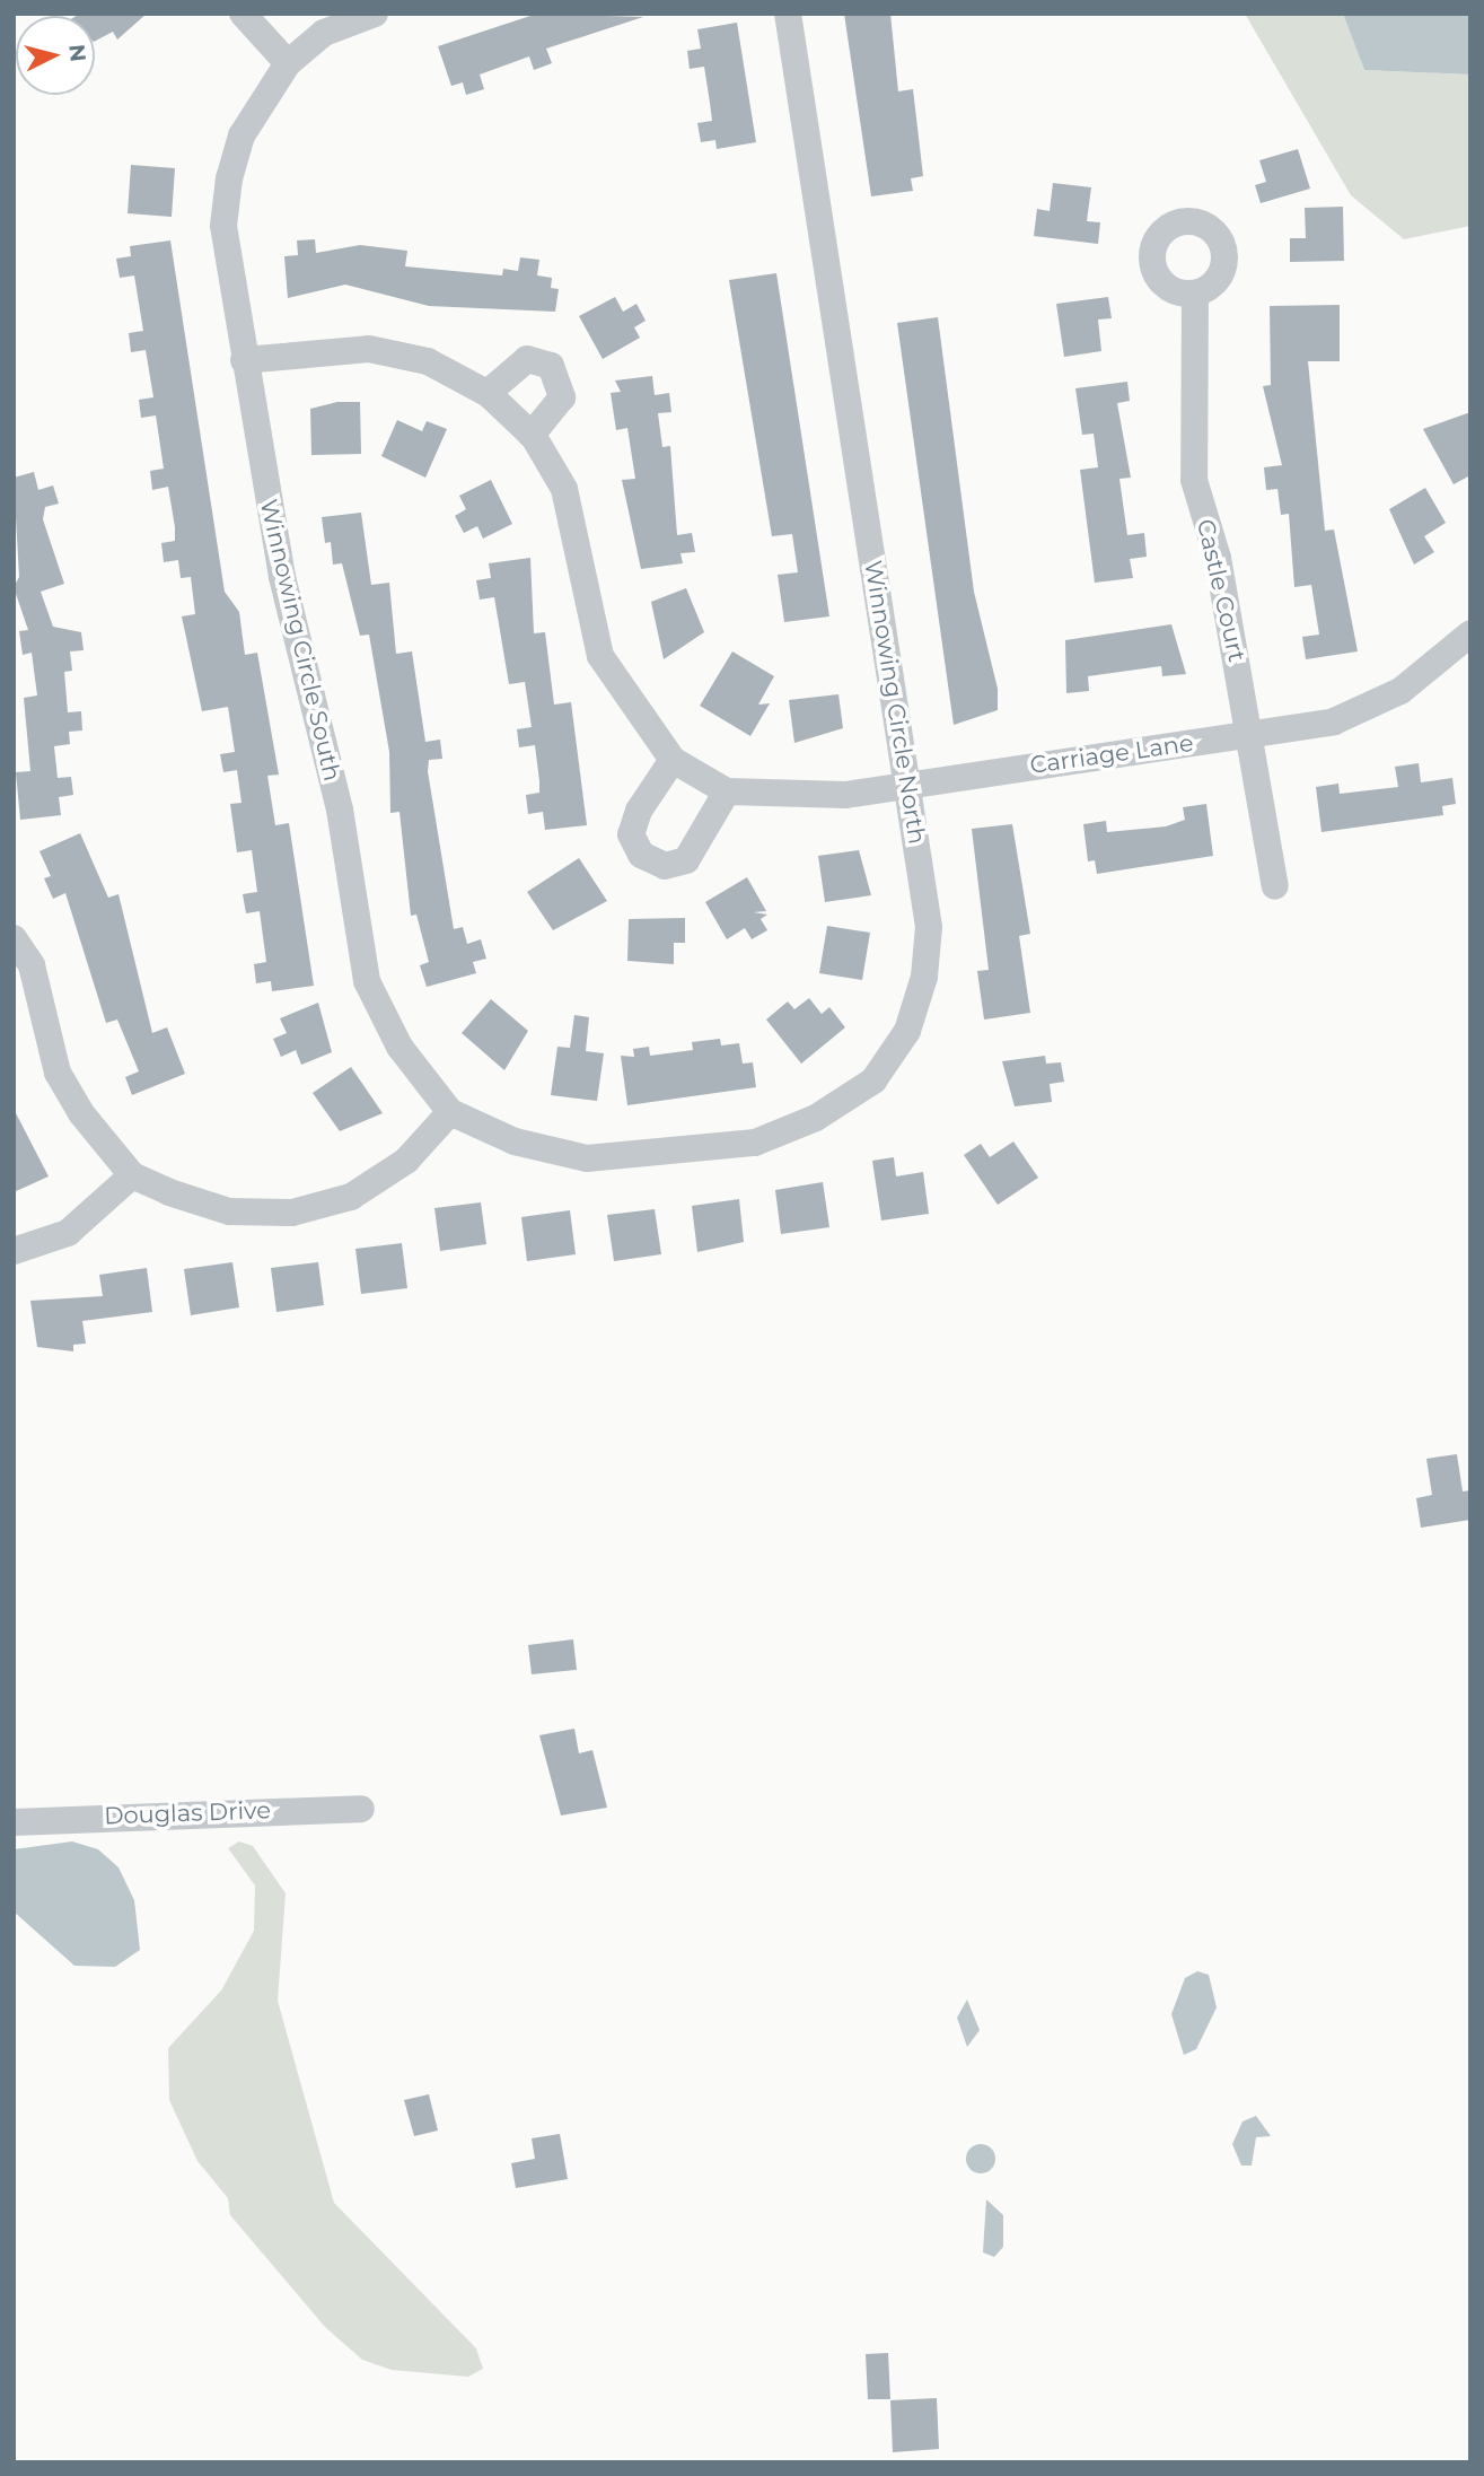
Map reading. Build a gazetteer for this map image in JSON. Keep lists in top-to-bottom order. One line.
{"streets":{"street":["Castle Court","Winnowing Circle South","Winnowing Circle North","Carriage Lane","Douglas Drive"]},"crossings":[["Castle Court","Carriage Lane"],["Winnowing Circle South","Winnowing Circle North"],["Winnowing Circle South","Carriage Lane"],["Winnowing Circle North","Carriage Lane"]],"north":"right"}
